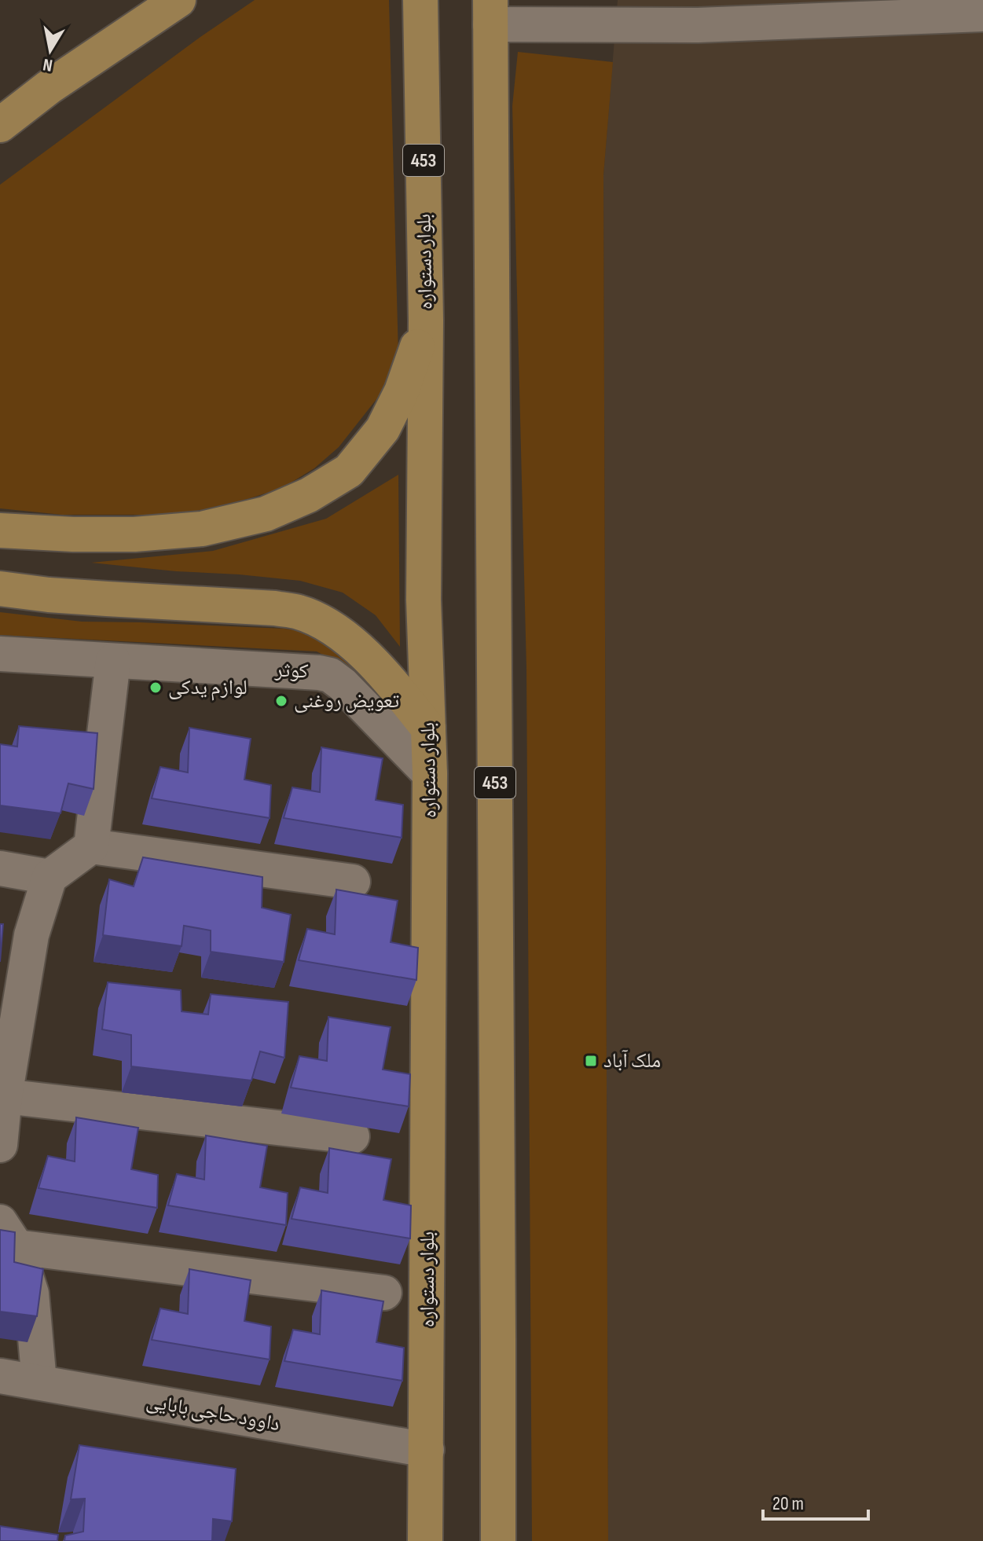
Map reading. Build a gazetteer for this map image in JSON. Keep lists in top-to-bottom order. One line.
{"streets":{"main road":["453","بلوار دستواره"],"street":["کوثر","داوود حاجی بابایی"]},"crossings":[["بلوار دستواره","کوثر"],["بلوار دستواره","داوود حاجی بابایی"]],"places":{"other":["لوازم یدکی","تعویض روغنی"],"transit":["ملک آباد"]},"scale_bar":"20 m","north":"bottom"}
